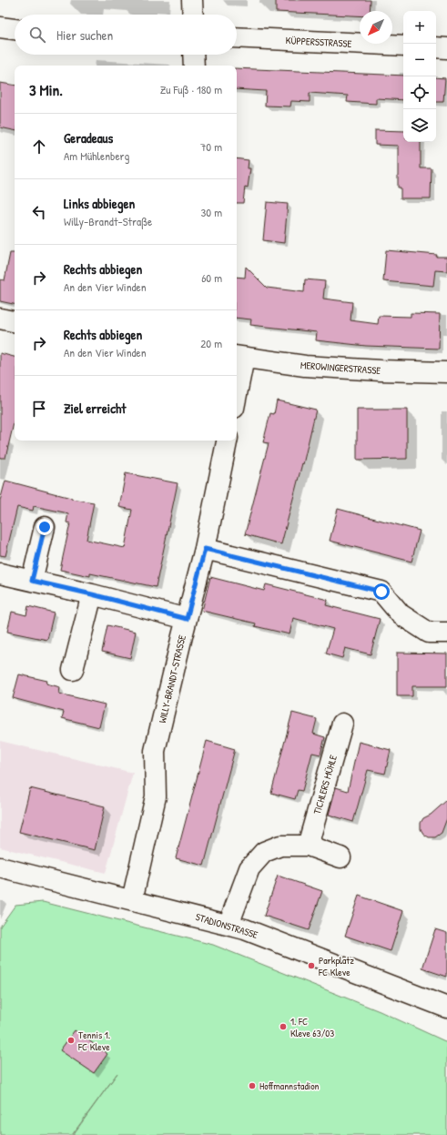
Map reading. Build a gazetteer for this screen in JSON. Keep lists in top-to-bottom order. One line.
{"streets":{"street":["KÜPPERSSTRASSE","MEROWINGERSTRASSE","WILLY-BRANDT-STRASSE","TICHLERS MÜHLE","STADIONSTRASSE"]},"crossings":[["WILLY-BRANDT-STRASSE","STADIONSTRASSE"]],"places":["Parkplatz FC Kleve","1. FC Kleve 63/03","Tennis 1. FC Kleve","Hoffmannstadion"],"north":"bottom left","page":{"map_buttons":["+","−"],"search":"Hier suchen","heading":["3 Min.","Zu Fuß · 180 m"],"list":[["Geradeaus","Am Mühlenberg","70 m"],["Links abbiegen","Willy-Brandt-Straße","30 m"],["Rechts abbiegen","An den Vier Winden","60 m"],["Rechts abbiegen","An den Vier Winden","20 m"],"Ziel erreicht"]}}
